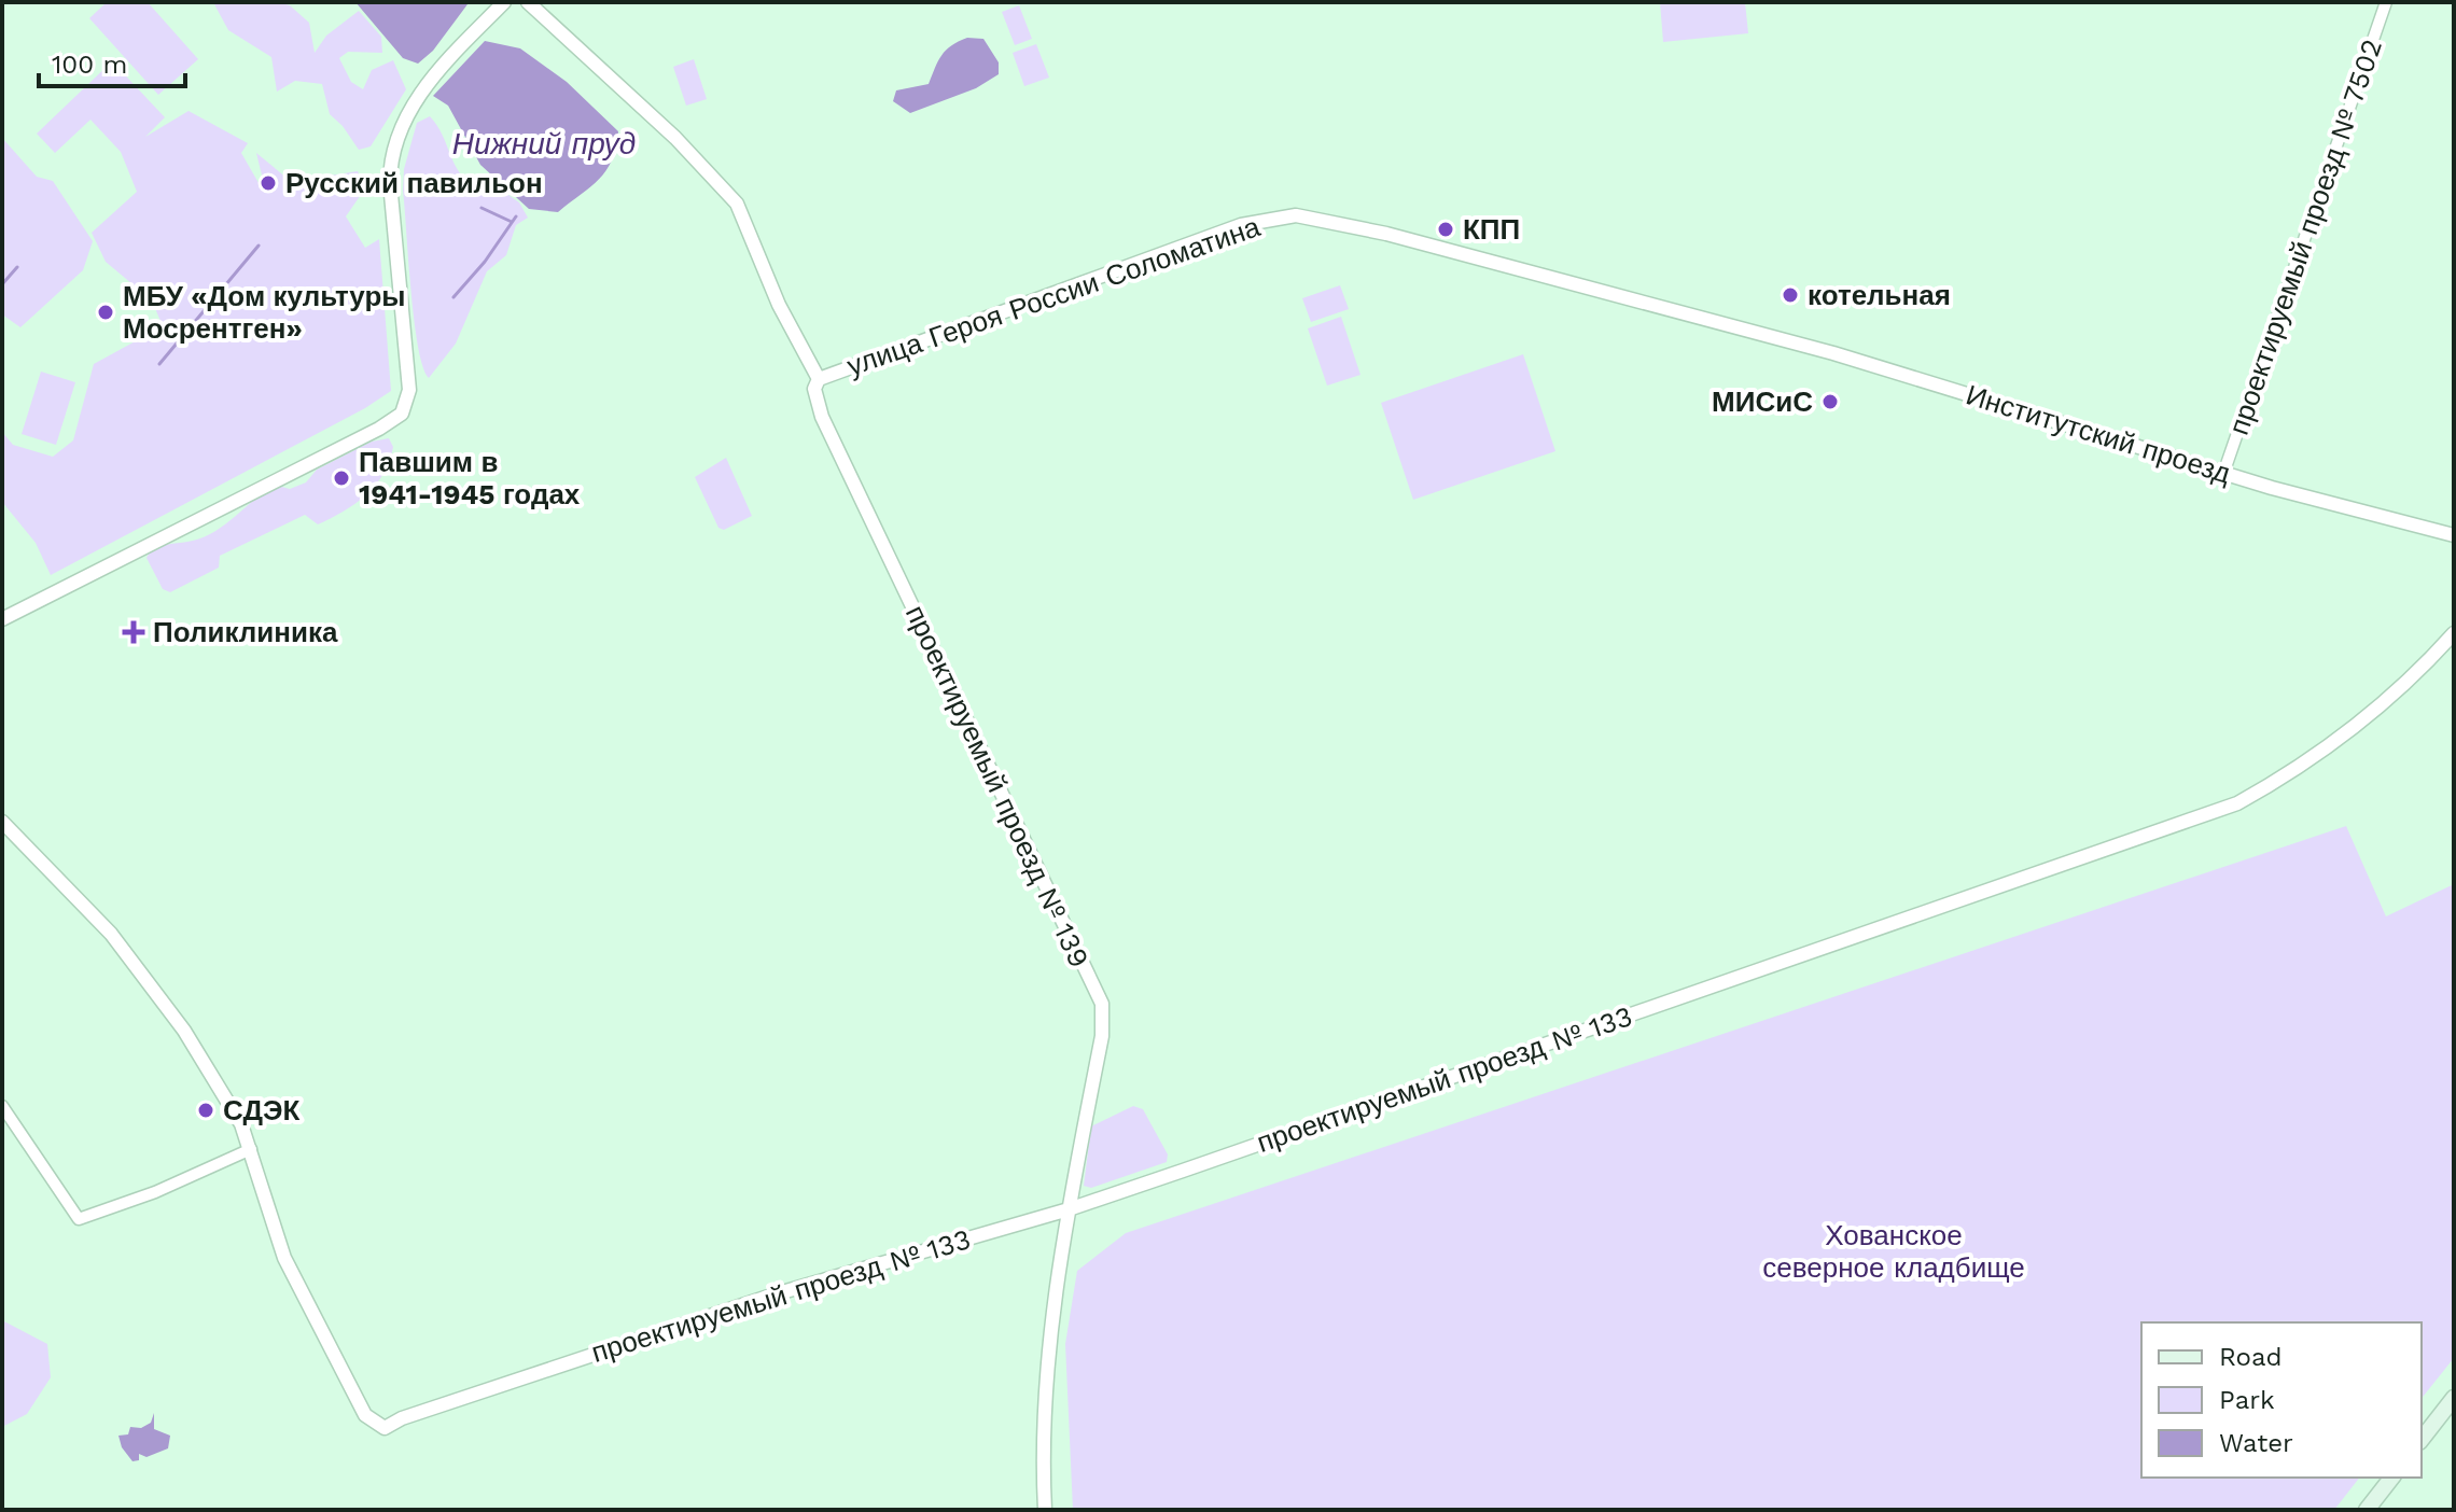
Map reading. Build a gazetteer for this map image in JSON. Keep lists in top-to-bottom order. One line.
{"streets":{"street":["проектируемый проезд № 7502","улица Героя России Соломатина","Институтский проезд","проектируемый проезд № 139","проектируемый проезд № 133"]},"crossings":[["проектируемый проезд № 7502","Институтский проезд"],["улица Героя России Соломатина","Институтский проезд"],["улица Героя России Соломатина","проектируемый проезд № 139"],["проектируемый проезд № 139","проектируемый проезд № 133"]],"water":["Нижний пруд"],"parks":["Хованское северное кладбище"],"places":{"other":["Русский павильон","КПП","котельная","МБУ «Дом культуры Мосрентген»","МИСиС","Павшим в 1941-1945 годах","СДЭК"],"health":["Поликлиника"]},"legend":["Road","Park","Water"],"scale_bar":"100 m"}
